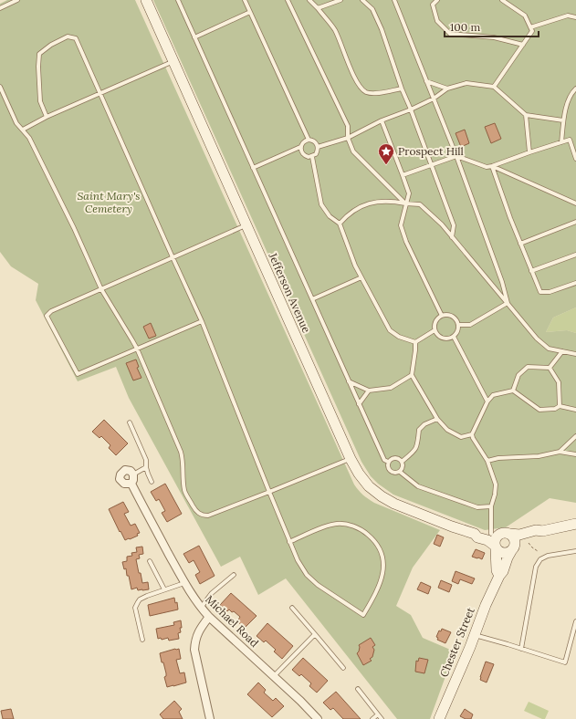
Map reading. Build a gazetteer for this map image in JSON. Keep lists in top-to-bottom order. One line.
{"streets":{"main road":["Jefferson Avenue","Chester Street"],"street":["Michael Road"]},"crossings":[["Jefferson Avenue","Chester Street"]],"parks":["Saint Mary's Cemetery"],"places":{"place":["Prospect Hill"]},"scale_bar":"100 m"}
